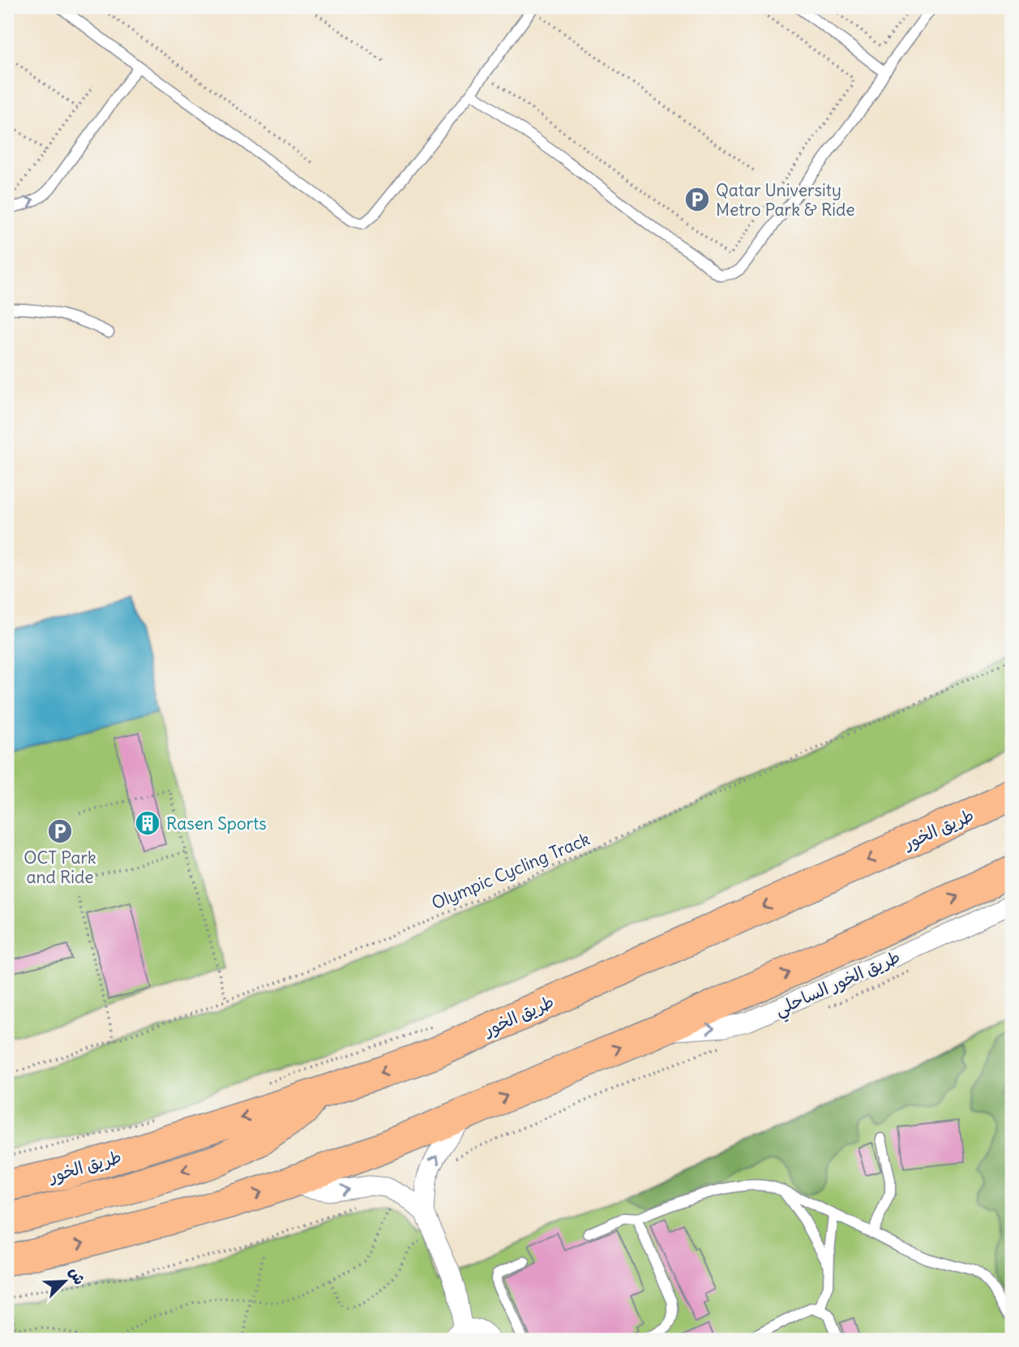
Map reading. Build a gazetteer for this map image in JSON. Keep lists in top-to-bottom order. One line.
{"streets":{"highway":["طريق الخور"],"street":["طريق الخور الساحلي"],"path":["Olympic Cycling Track"]},"one_way":["طريق الخور الساحلي"],"places":{"parking":["Qatar University Metro Park & Ride","OCT Park and Ride"],"building":["Rasen Sports"]},"north":"top right"}
